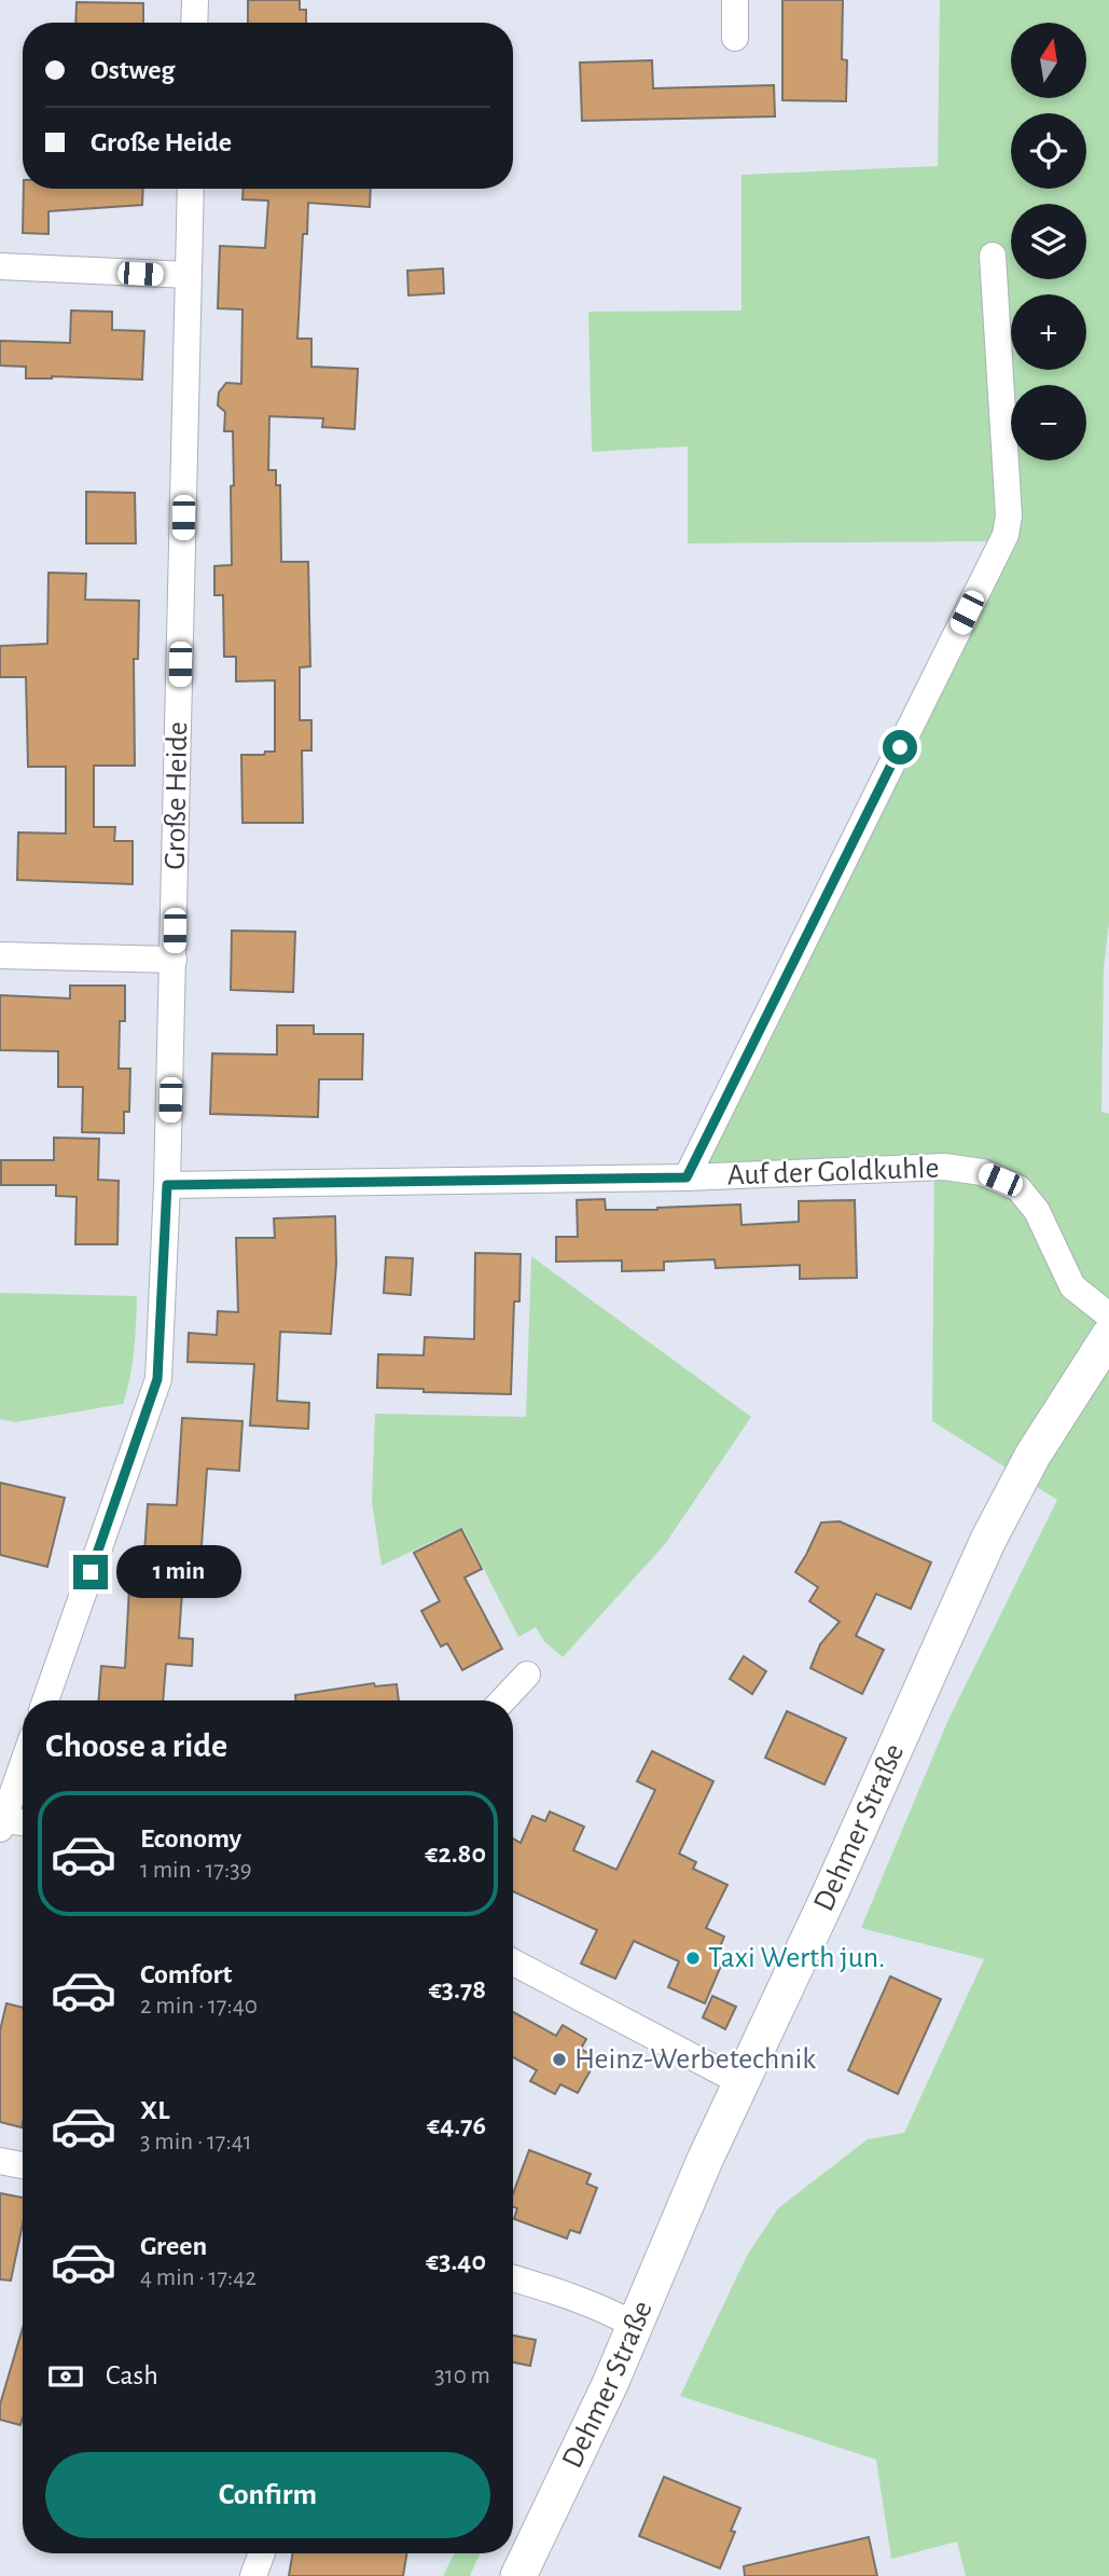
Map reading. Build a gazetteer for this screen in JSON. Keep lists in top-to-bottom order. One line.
{"streets":{"street":["Große Heide","Auf der Goldkuhle","Dehmer Straße"]},"crossings":[["Große Heide","Auf der Goldkuhle"]],"places":["Taxi Werth jun.","Heinz-Werbetechnik"],"north":"top","page":{"map_buttons":["+","−"],"banner":["Ostweg","Große Heide"],"bubble":"1 min","heading":"Choose a ride","list":[{"name":"Economy","note":"1 min · 17:39","value":"€2.80"},{"name":"Comfort","note":"2 min · 17:40","value":"€3.78"},{"name":"XL","note":"3 min · 17:41","value":"€4.76"},{"name":"Green","note":"4 min · 17:42","value":"€3.40"}],"pay":["Cash","310 m"],"buttons":"Confirm"}}
